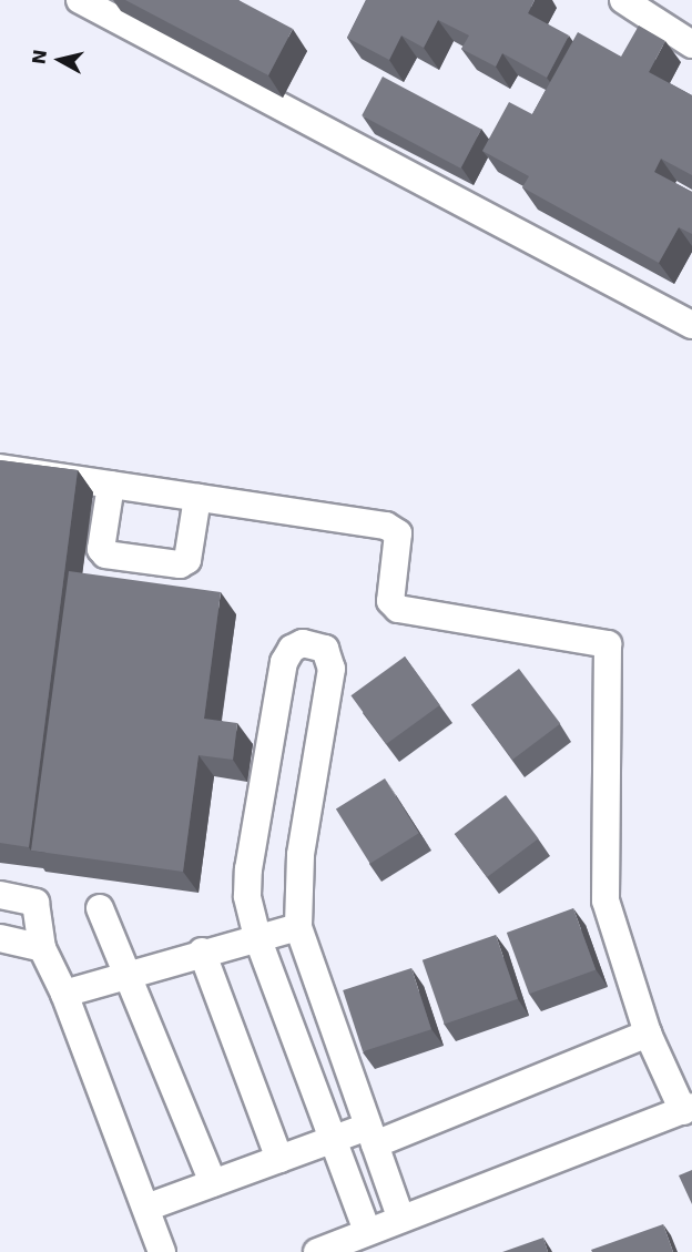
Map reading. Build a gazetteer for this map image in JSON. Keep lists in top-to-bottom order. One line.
{"north":"left"}
